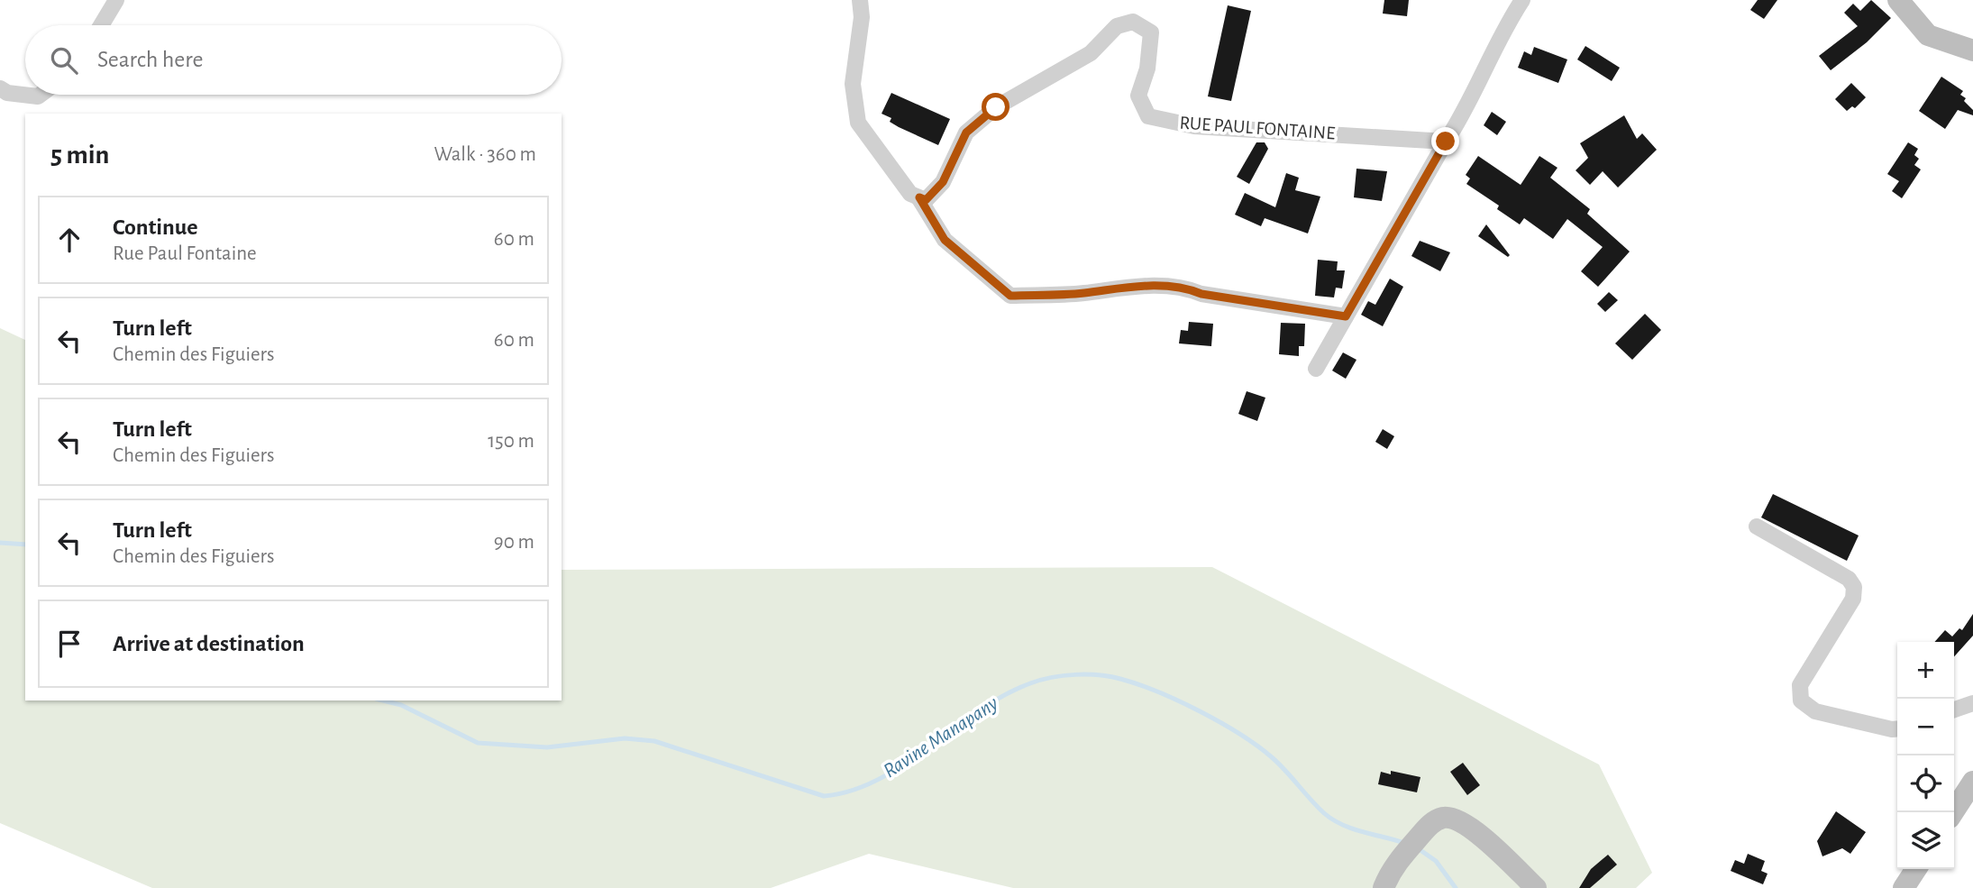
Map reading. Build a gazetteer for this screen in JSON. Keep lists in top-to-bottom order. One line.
{"streets":{"street":["RUE PAUL FONTAINE"]},"water":["Ravine Manapany"],"page":{"search":"Search here","heading":["5 min","Walk · 360 m"],"list":[["Continue","Rue Paul Fontaine","60 m"],["Turn left","Chemin des Figuiers","60 m"],["Turn left","Chemin des Figuiers","150 m"],["Turn left","Chemin des Figuiers","90 m"],"Arrive at destination"],"map_buttons":["+","−"]}}
